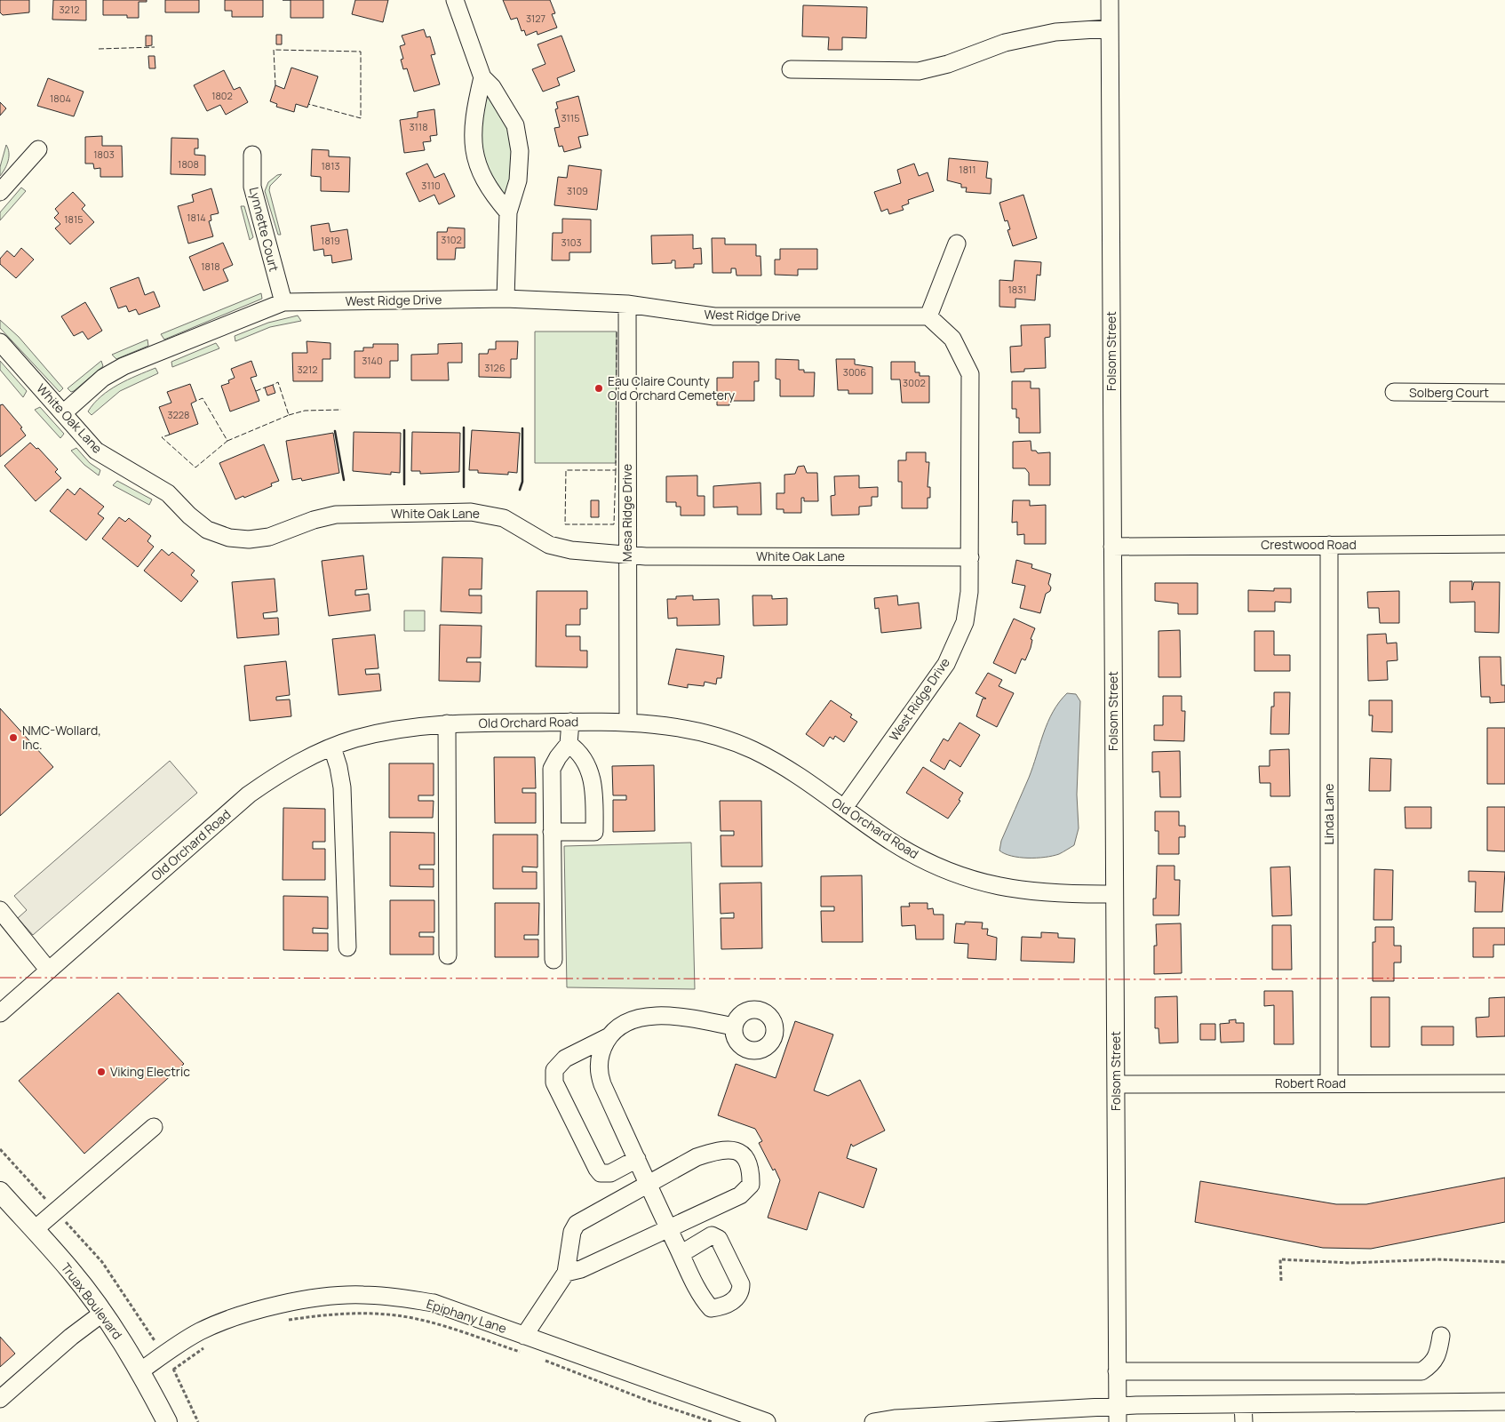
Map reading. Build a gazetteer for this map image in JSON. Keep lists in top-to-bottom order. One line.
{"streets":{"main road":["Truax Boulevard"],"street":["Lynnette Court","West Ridge Drive","Folsom Street","Solberg Court","White Oak Lane","Mesa Ridge Drive","Crestwood Road","Old Orchard Road","Linda Lane","Robert Road","Epiphany Lane"]},"crossings":[["Lynnette Court","West Ridge Drive"],["West Ridge Drive","White Oak Lane"],["West Ridge Drive","Mesa Ridge Drive"],["West Ridge Drive","Old Orchard Road"],["Folsom Street","Crestwood Road"],["Folsom Street","Old Orchard Road"],["Folsom Street","Robert Road"],["White Oak Lane","Mesa Ridge Drive"],["Mesa Ridge Drive","Old Orchard Road"],["Crestwood Road","Linda Lane"],["Linda Lane","Robert Road"],["Truax Boulevard","Epiphany Lane"]],"places":["Eau Claire County Old Orchard Cemetery","NMC-Wollard, Inc.","Viking Electric"],"house_numbers":["3212","3127","1802","1804","3115","3118","1803","1808","1813","1811","3110","3109","1814","1815","3102","1819","3103","1818","1831","3140","3126","3212","3006","3002","3228"]}
